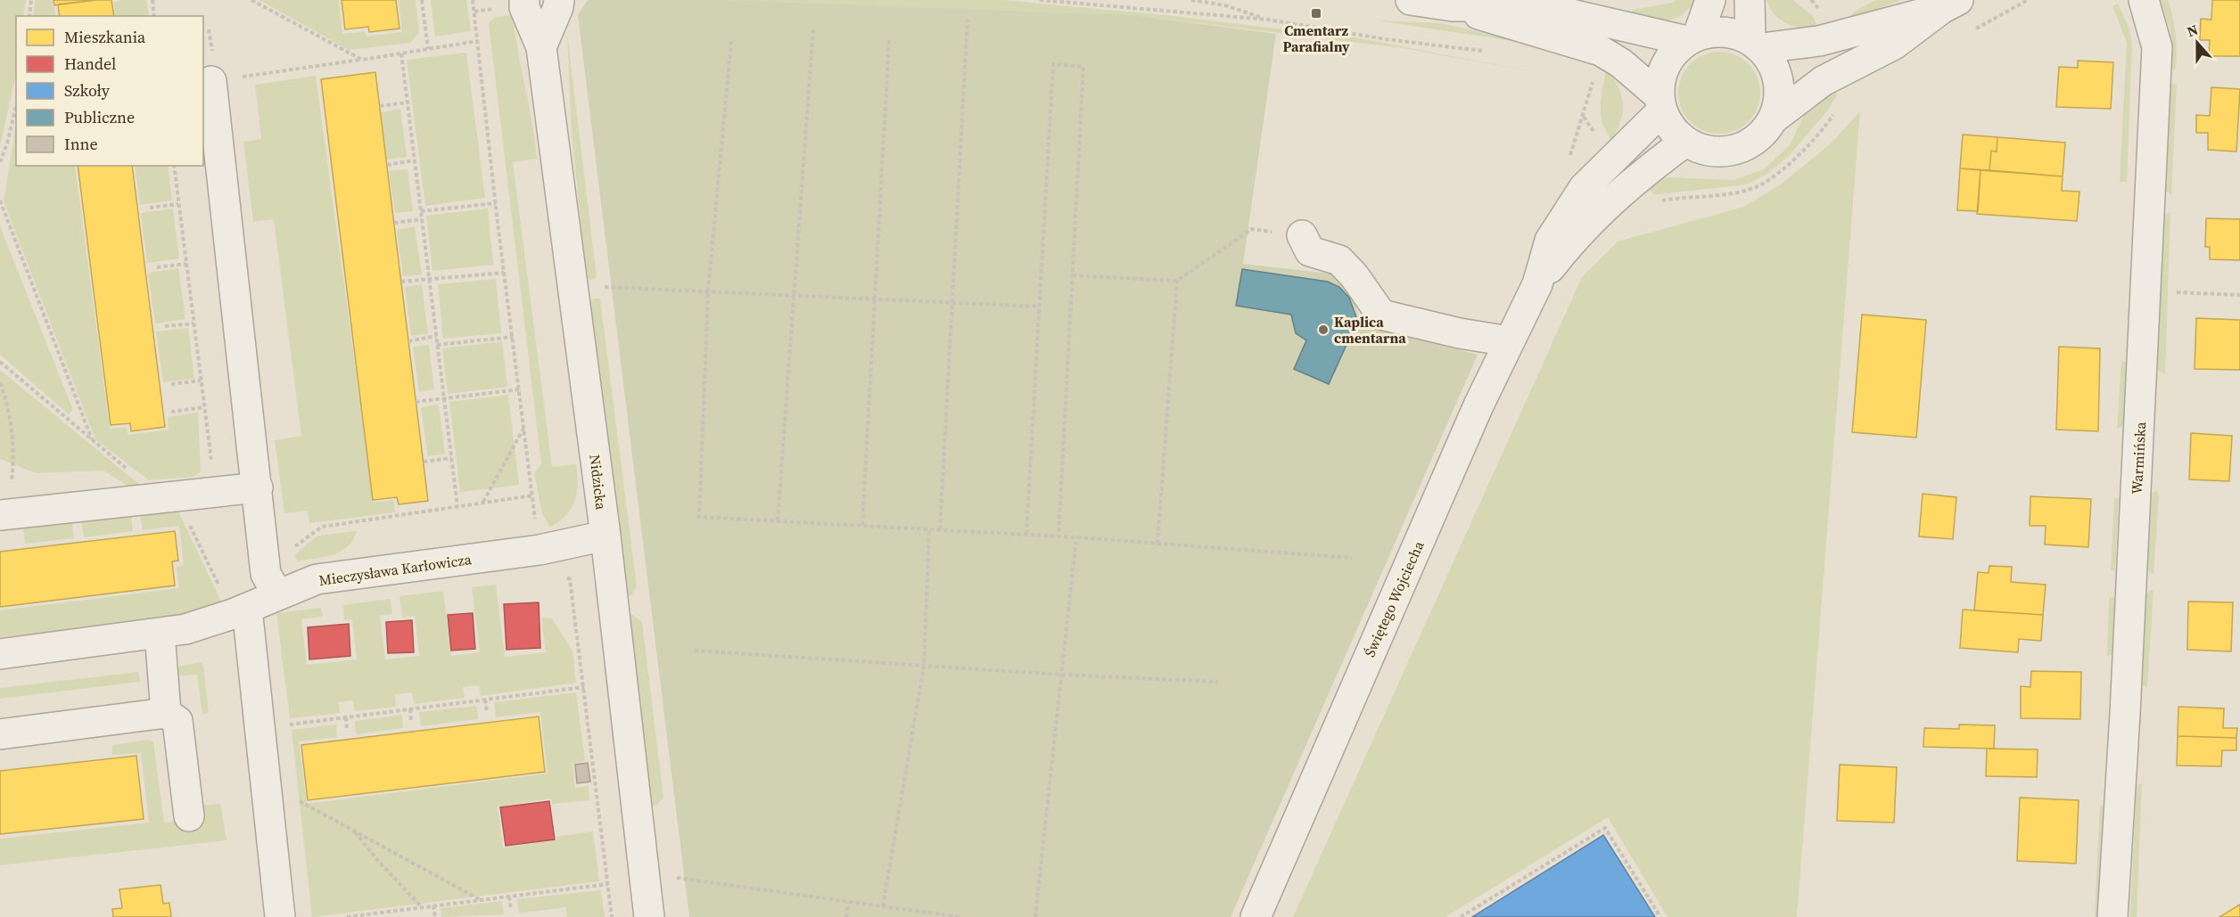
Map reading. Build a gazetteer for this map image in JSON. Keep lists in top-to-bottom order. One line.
{"streets":{"street":["Warmińska","Nidzicka","Mieczysława Karłowicza","Świętego Wojciecha"]},"crossings":[["Nidzicka","Mieczysława Karłowicza"]],"places":{"transit":["Cmentarz Parafialny"],"other":["Kaplica cmentarna"]},"legend":["Mieszkania","Handel","Szkoły","Publiczne","Inne"],"north":"top"}
